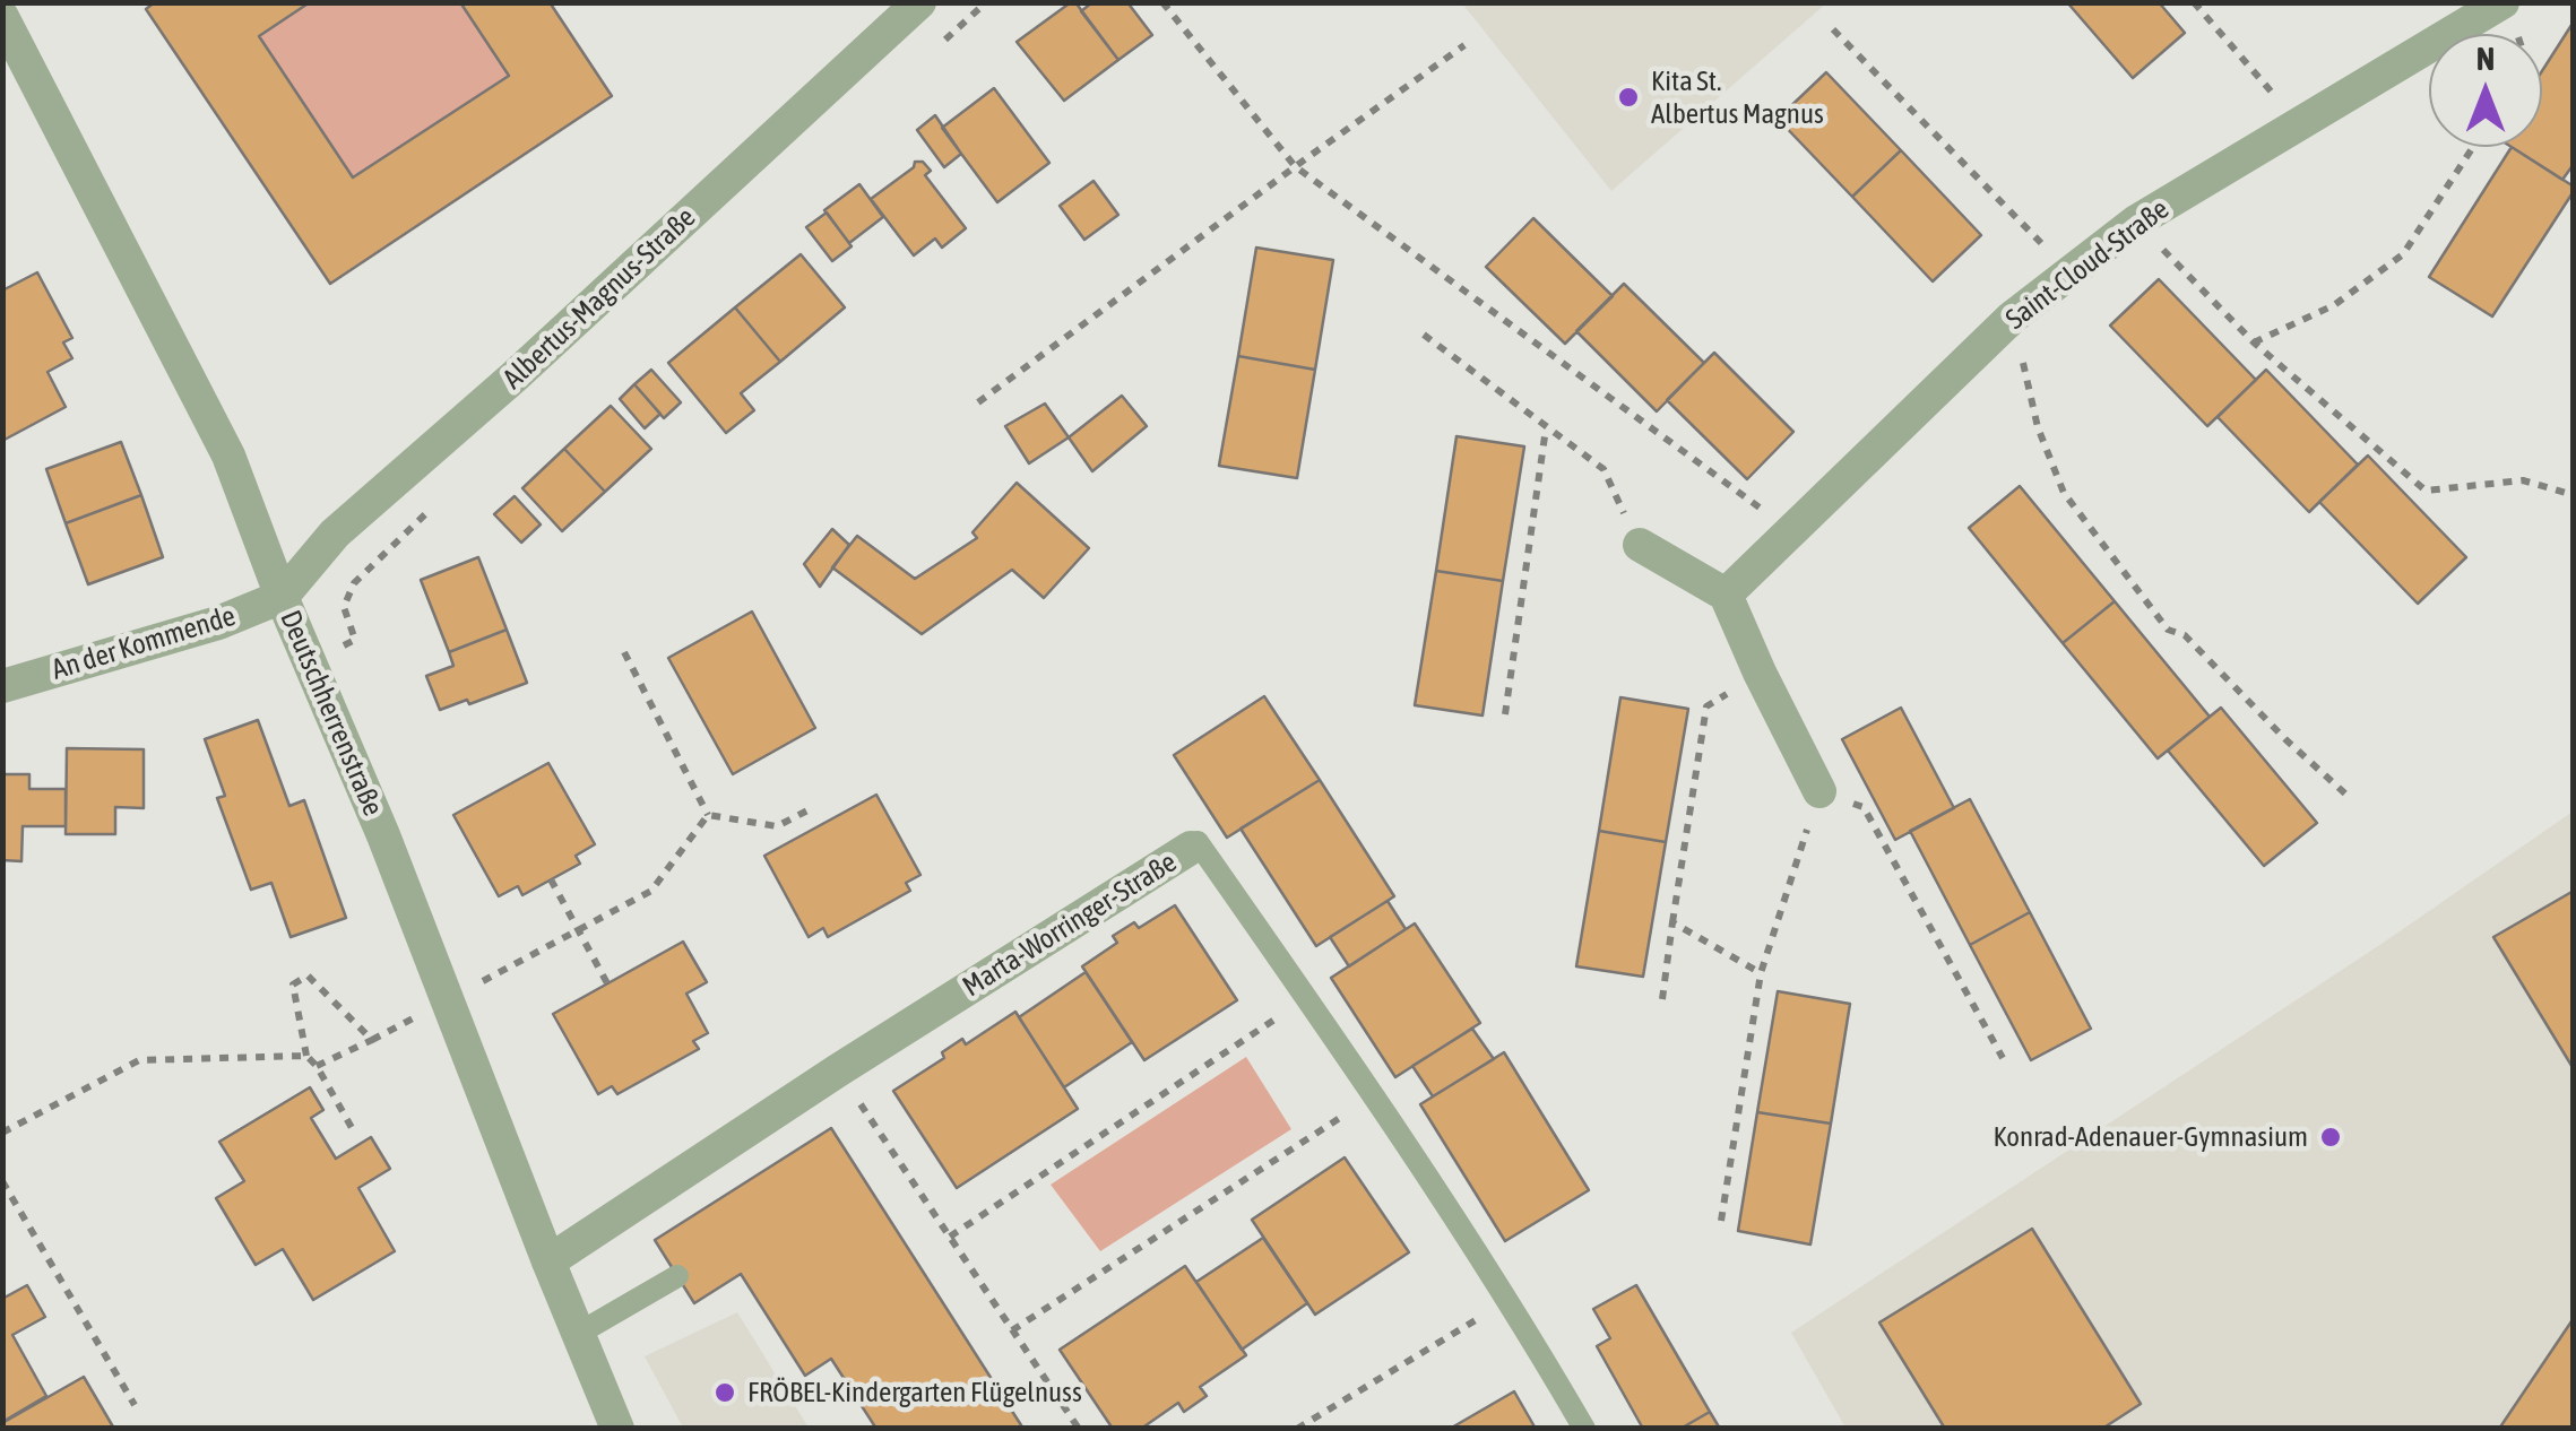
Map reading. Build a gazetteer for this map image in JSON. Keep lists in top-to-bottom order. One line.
{"streets":{"street":["Saint-Cloud-Straße","Albertus-Magnus-Straße","An der Kommende","Deutschherrenstraße","Marta-Worringer-Straße"]},"crossings":[["Albertus-Magnus-Straße","An der Kommende"],["Albertus-Magnus-Straße","Deutschherrenstraße"],["An der Kommende","Deutschherrenstraße"],["Deutschherrenstraße","Marta-Worringer-Straße"]],"places":["Kita St. Albertus Magnus","Konrad-Adenauer-Gymnasium","FRÖBEL-Kindergarten Flügelnuss"],"north":"top"}
